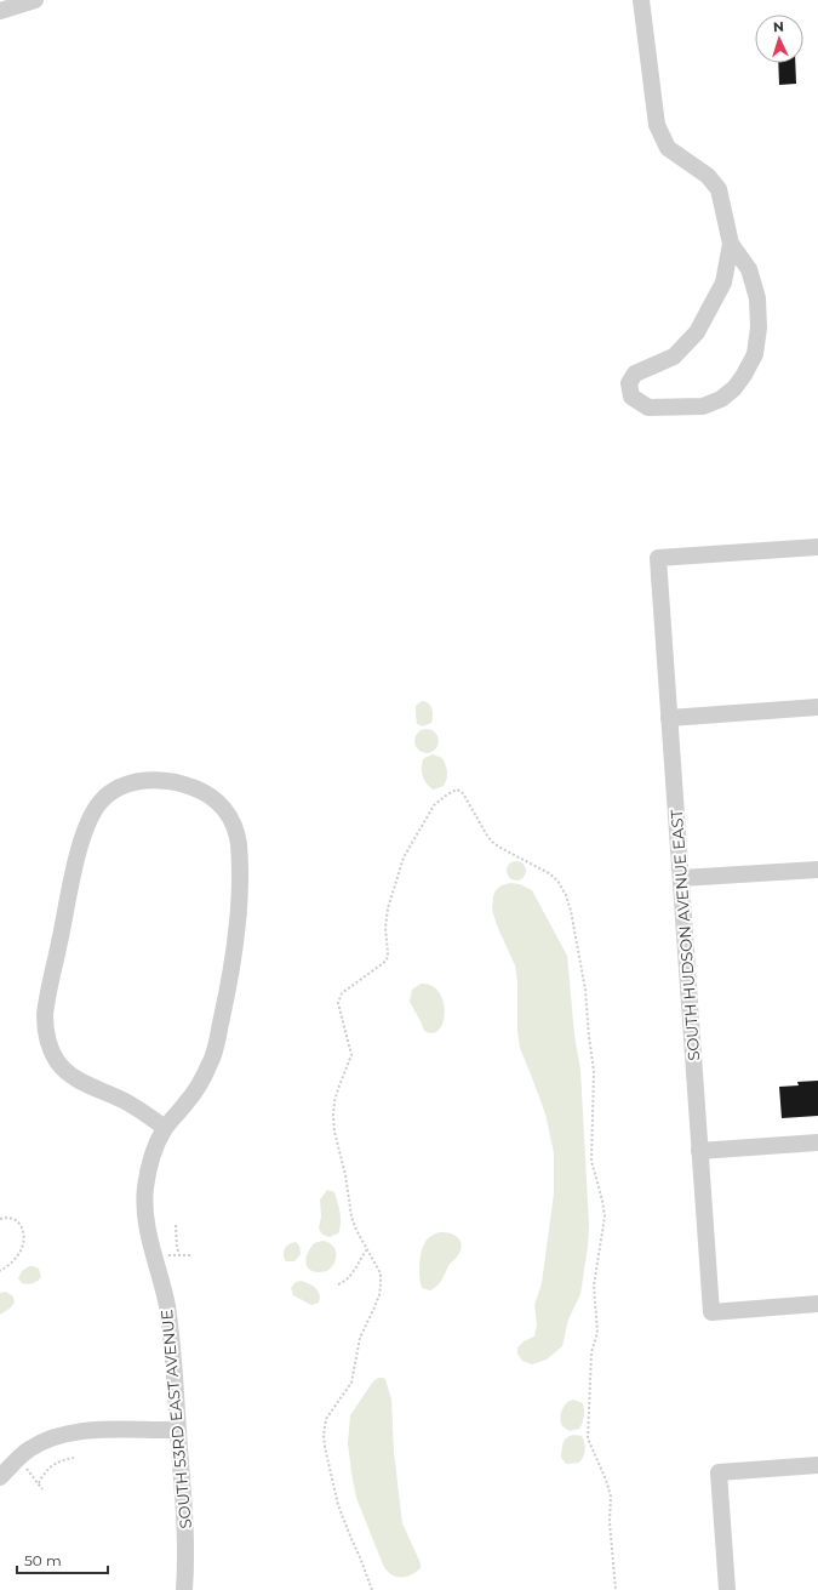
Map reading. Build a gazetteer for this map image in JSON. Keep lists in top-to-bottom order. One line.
{"streets":{"street":["SOUTH HUDSON AVENUE EAST","SOUTH 53RD EAST AVENUE"]},"scale_bar":"50 m","north":"top"}
